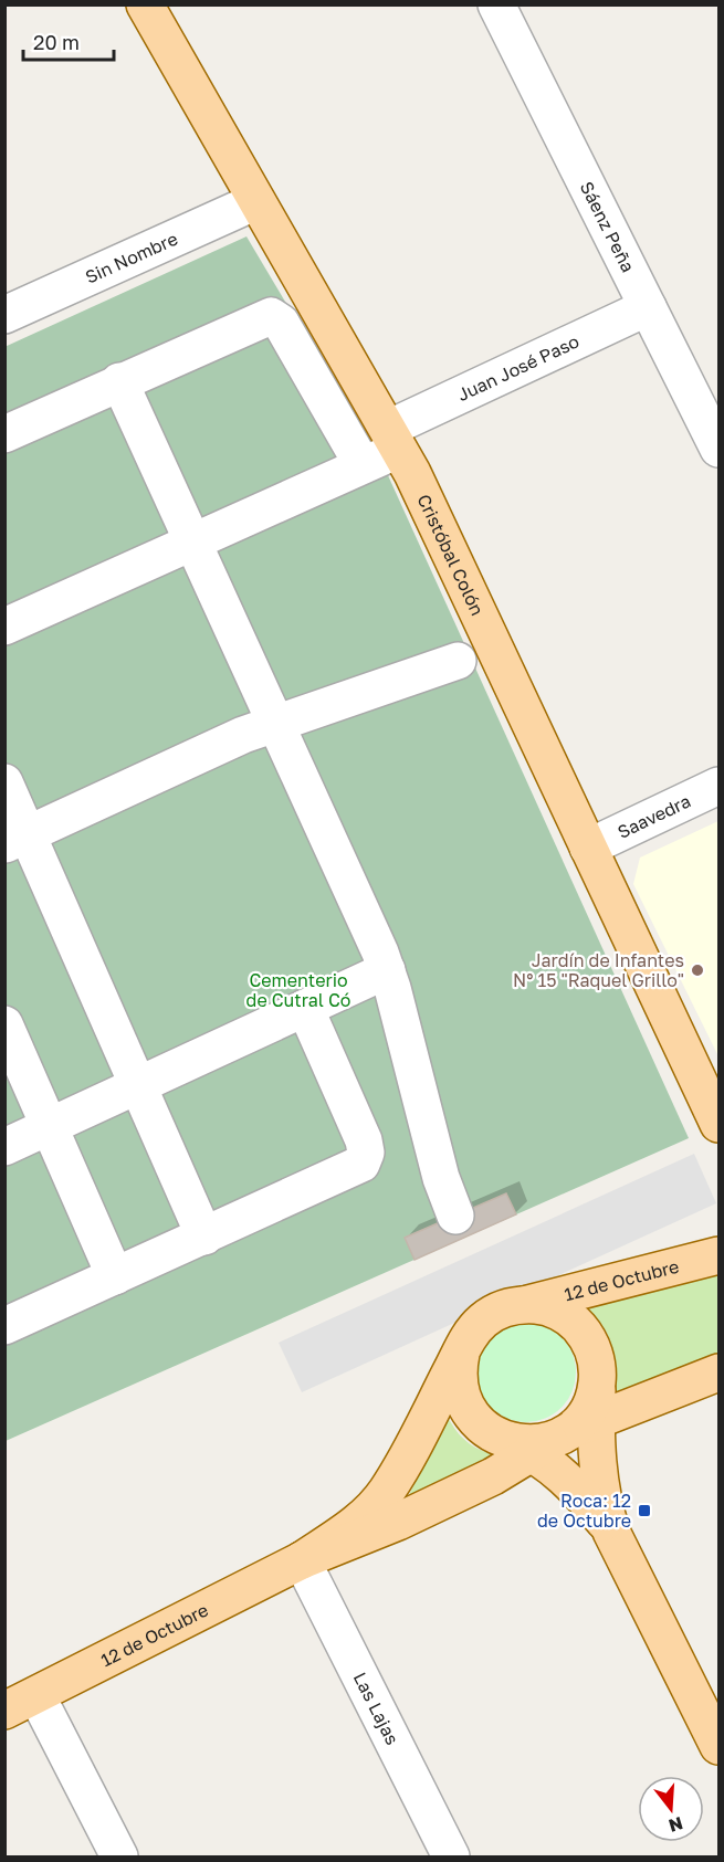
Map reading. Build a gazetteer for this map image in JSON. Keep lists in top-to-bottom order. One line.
{"streets":{"main road":["Cristóbal Colón","12 de Octubre"],"street":["Sáenz Peña","Sin Nombre","Juan José Paso","Saavedra","Las Lajas"]},"crossings":[["Sáenz Peña","Juan José Paso"],["Sin Nombre","Cristóbal Colón"],["Juan José Paso","Cristóbal Colón"],["Cristóbal Colón","Saavedra"],["12 de Octubre","Las Lajas"]],"parks":["Cementerio de Cutral Có"],"places":{"other":["Jardín de Infantes N° 15 \"Raquel Grillo\""],"transit":["Roca: 12 de Octubre"]},"scale_bar":"20 m","north":"bottom"}
